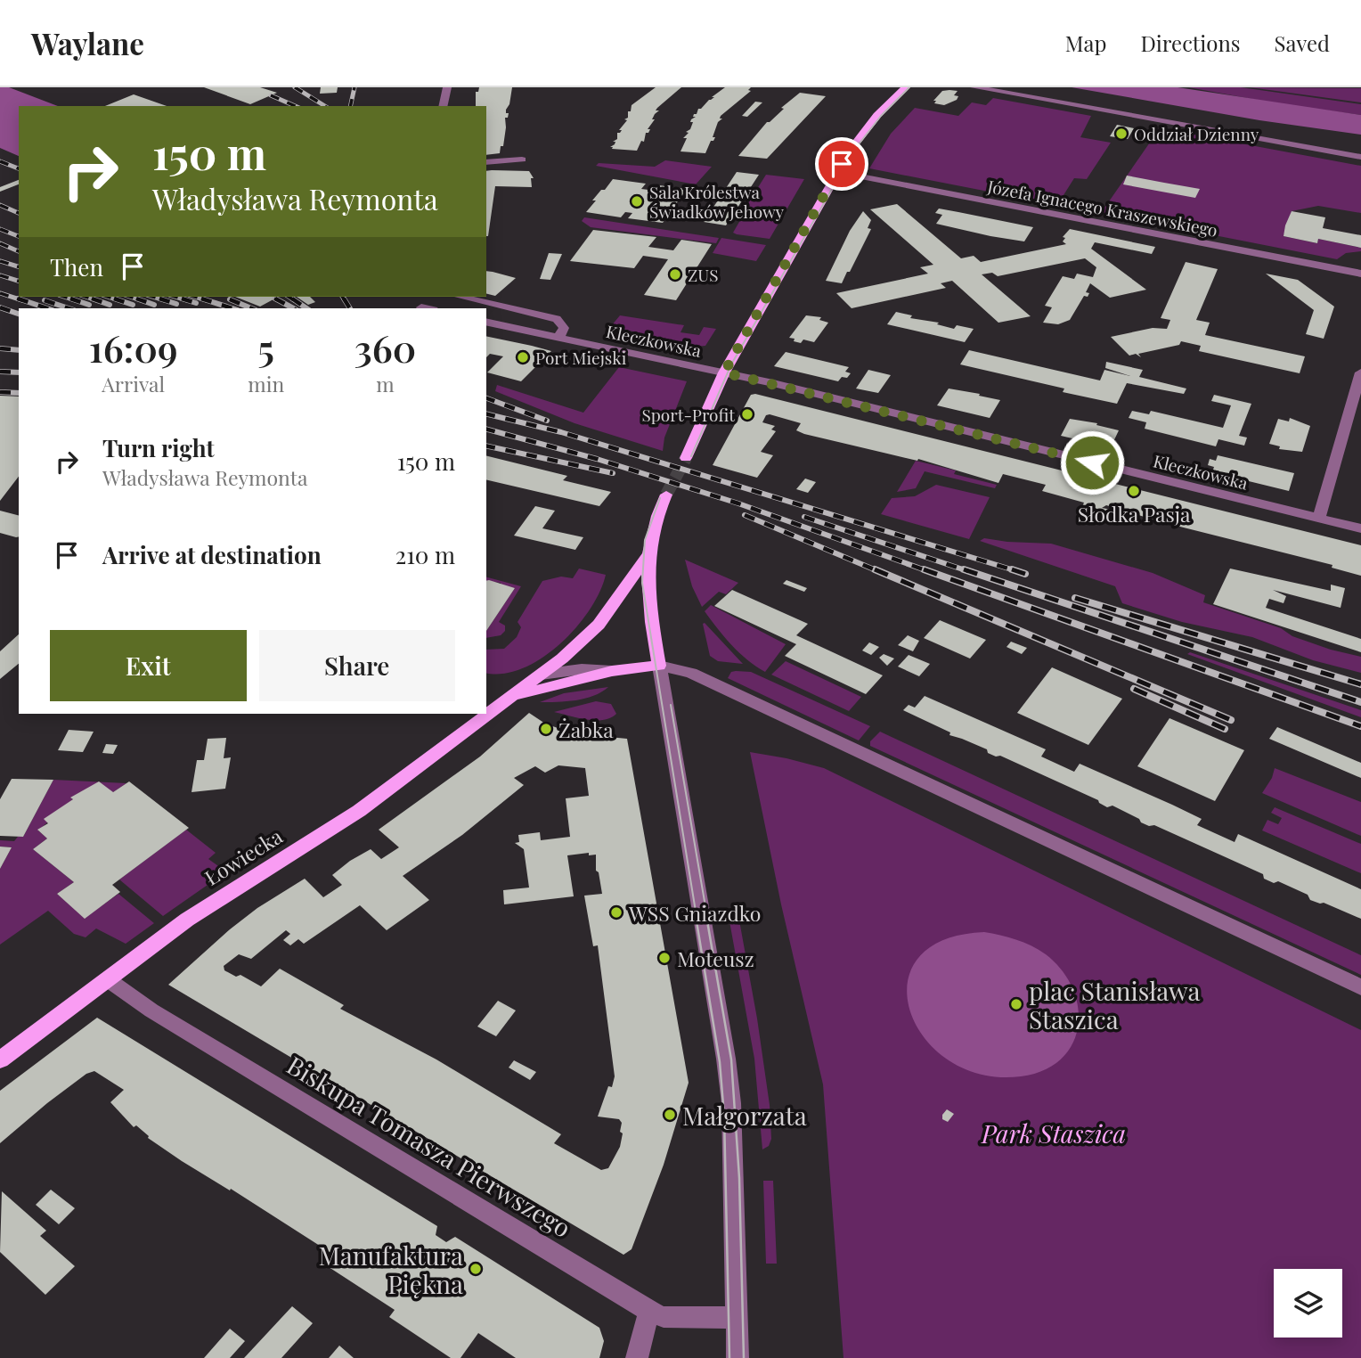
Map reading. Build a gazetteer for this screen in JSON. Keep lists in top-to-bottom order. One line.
{"streets":{"main road":["Łowiecka"],"street":["Józefa Ignacego Kraszewskiego","Kleczkowska","Biskupa Tomasza Pierwszego"]},"crossings":[["Łowiecka","Biskupa Tomasza Pierwszego"]],"parks":["Park Staszica"],"places":["Oddział Dzienny","Sala Królestwa Świadków Jehowy","ZUS","Port Miejski","Sport-Profit","Słodka Pasja","Żabka","WSS Gniazdko","Moteusz","plac Stanisława Staszica","Małgorzata","Manufaktura Piękna"],"page":{"header":"Waylane","nav":["Map","Directions","Saved"],"turn":["150 m","Władysława Reymonta"],"then":"Then","eta":["16:09","Arrival","5","min","360","m"],"list":[{"name":"Turn right","note":"Władysława Reymonta","value":"150 m"},{"name":"Arrive at destination","value":"210 m"}],"buttons":["Exit","Share"]}}
